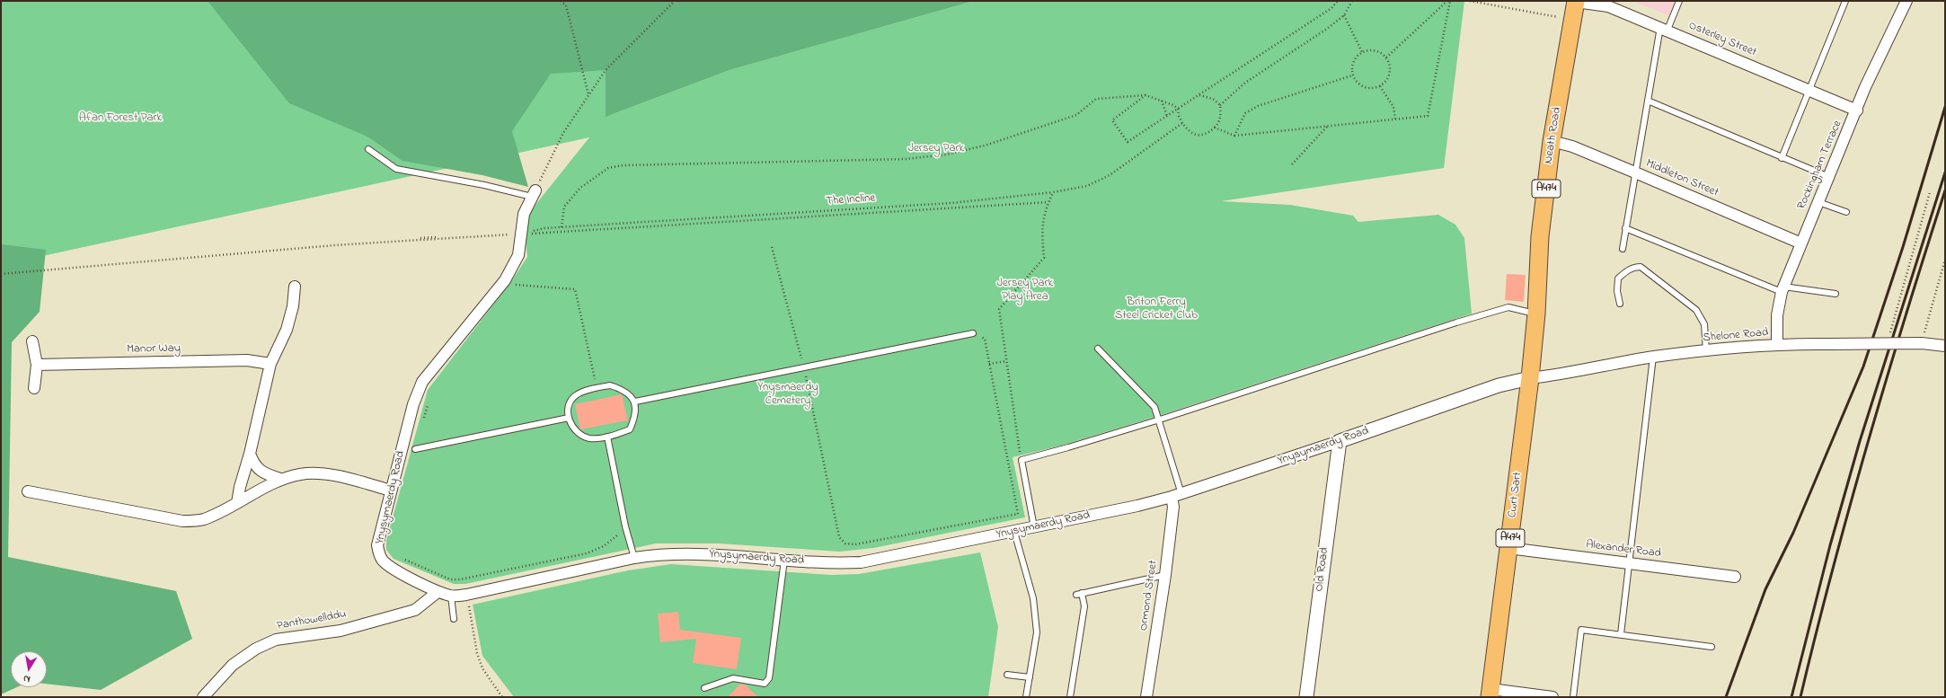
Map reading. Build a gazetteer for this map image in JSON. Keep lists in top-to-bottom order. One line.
{"streets":{"main road":["Neath Road","A474","Cwrt Sart"],"street":["Osterley Street","Rockingham Terrace","Middleton Street","Shelone Road","Manor Way","Ynysymaerdy Road","Alexander Road","Old Road","Ormond Street","Panthowellddu"],"path":["The Incline"]},"crossings":[["Osterley Street","Neath Road"],["Osterley Street","Rockingham Terrace"],["Neath Road","Middleton Street"],["Neath Road","Shelone Road"],["Neath Road","Ynysymaerdy Road"],["Neath Road","Cwrt Sart"],["Rockingham Terrace","Middleton Street"],["Rockingham Terrace","Shelone Road"],["The Incline","Ynysymaerdy Road"],["Shelone Road","Ynysymaerdy Road"],["Shelone Road","Cwrt Sart"],["Ynysymaerdy Road","Cwrt Sart"],["Ynysymaerdy Road","Old Road"],["Ynysymaerdy Road","Ormond Street"],["Ynysymaerdy Road","Panthowellddu"],["Cwrt Sart","Alexander Road"]],"parks":["Afan Forest Park","Jersey Park","Jersey Park Play Area","Briton Ferry Steel Cricket Club","Ynysmaerdy Cemetery"],"north":"bottom"}
